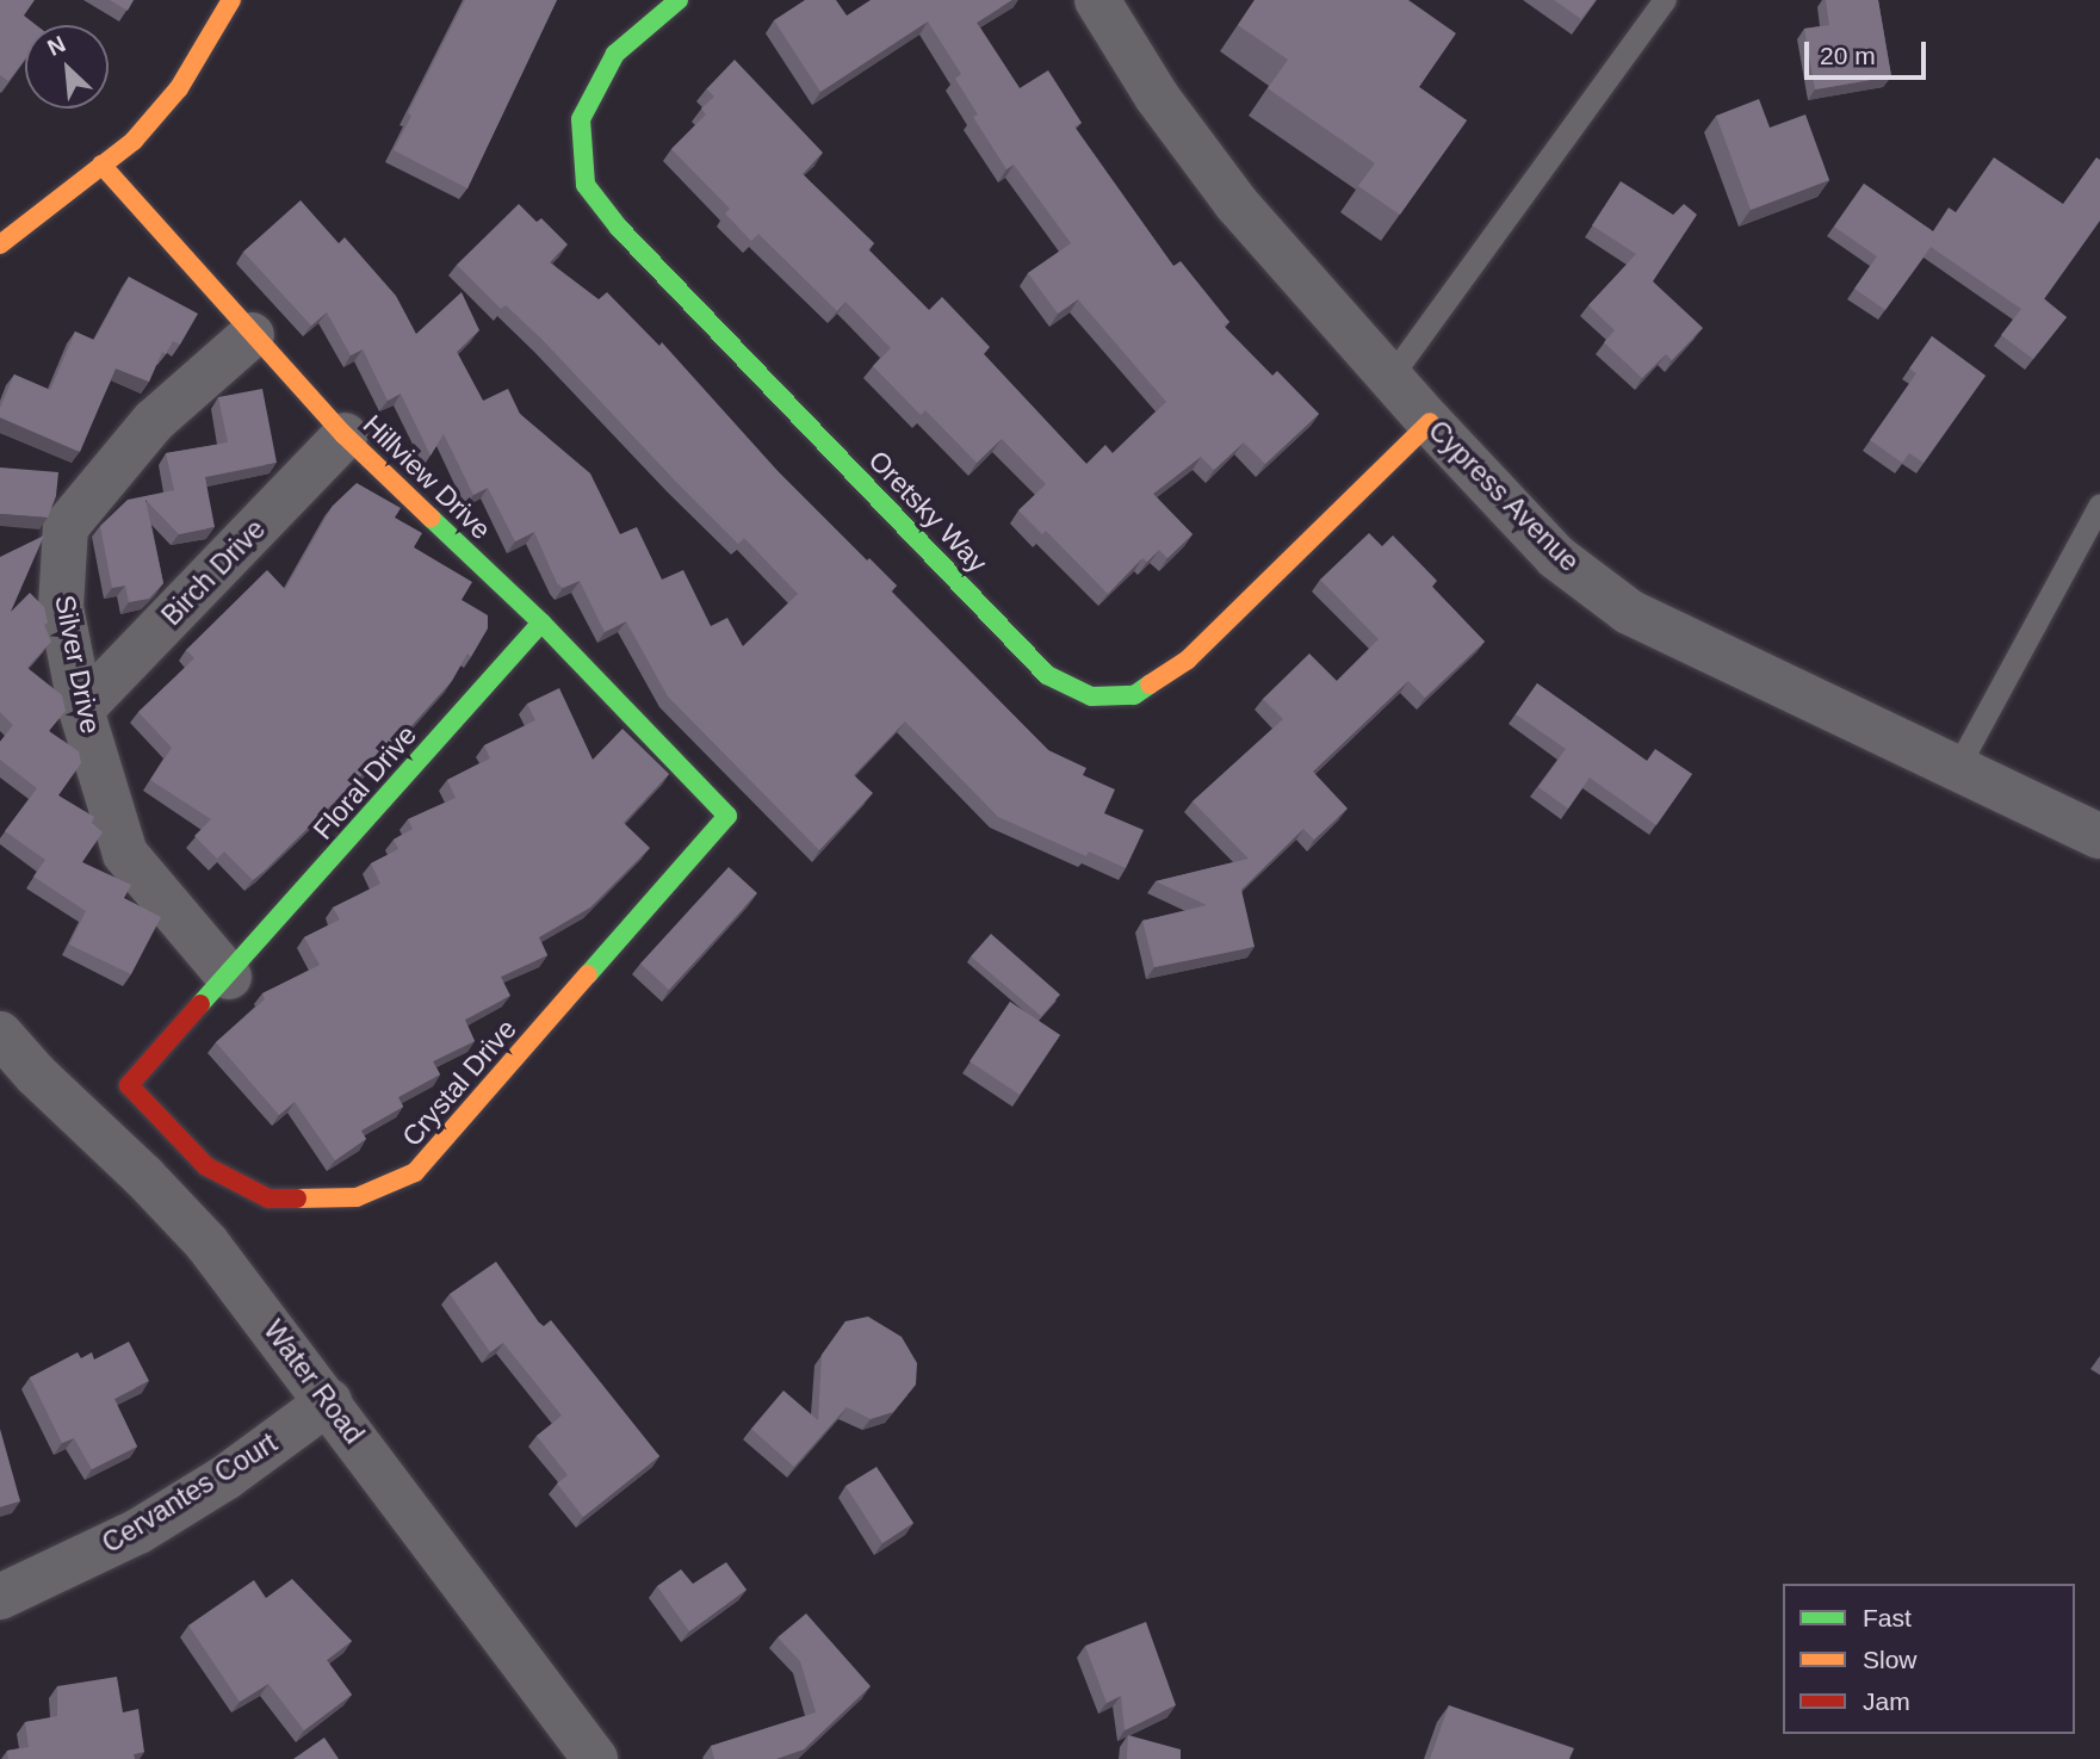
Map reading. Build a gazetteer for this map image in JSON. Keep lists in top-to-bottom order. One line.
{"streets":{"street":["Hillview Drive","Cypress Avenue","Oretsky Way","Birch Drive","Silver Drive","Floral Drive","Crystal Drive","Water Road","Cervantes Court"]},"crossings":[["Hillview Drive","Birch Drive"],["Hillview Drive","Silver Drive"],["Hillview Drive","Floral Drive"],["Hillview Drive","Crystal Drive"],["Cypress Avenue","Oretsky Way"],["Birch Drive","Silver Drive"],["Silver Drive","Floral Drive"],["Silver Drive","Crystal Drive"],["Floral Drive","Crystal Drive"],["Water Road","Cervantes Court"]],"legend":["Fast","Slow","Jam"],"scale_bar":"20 m","north":"top left"}
